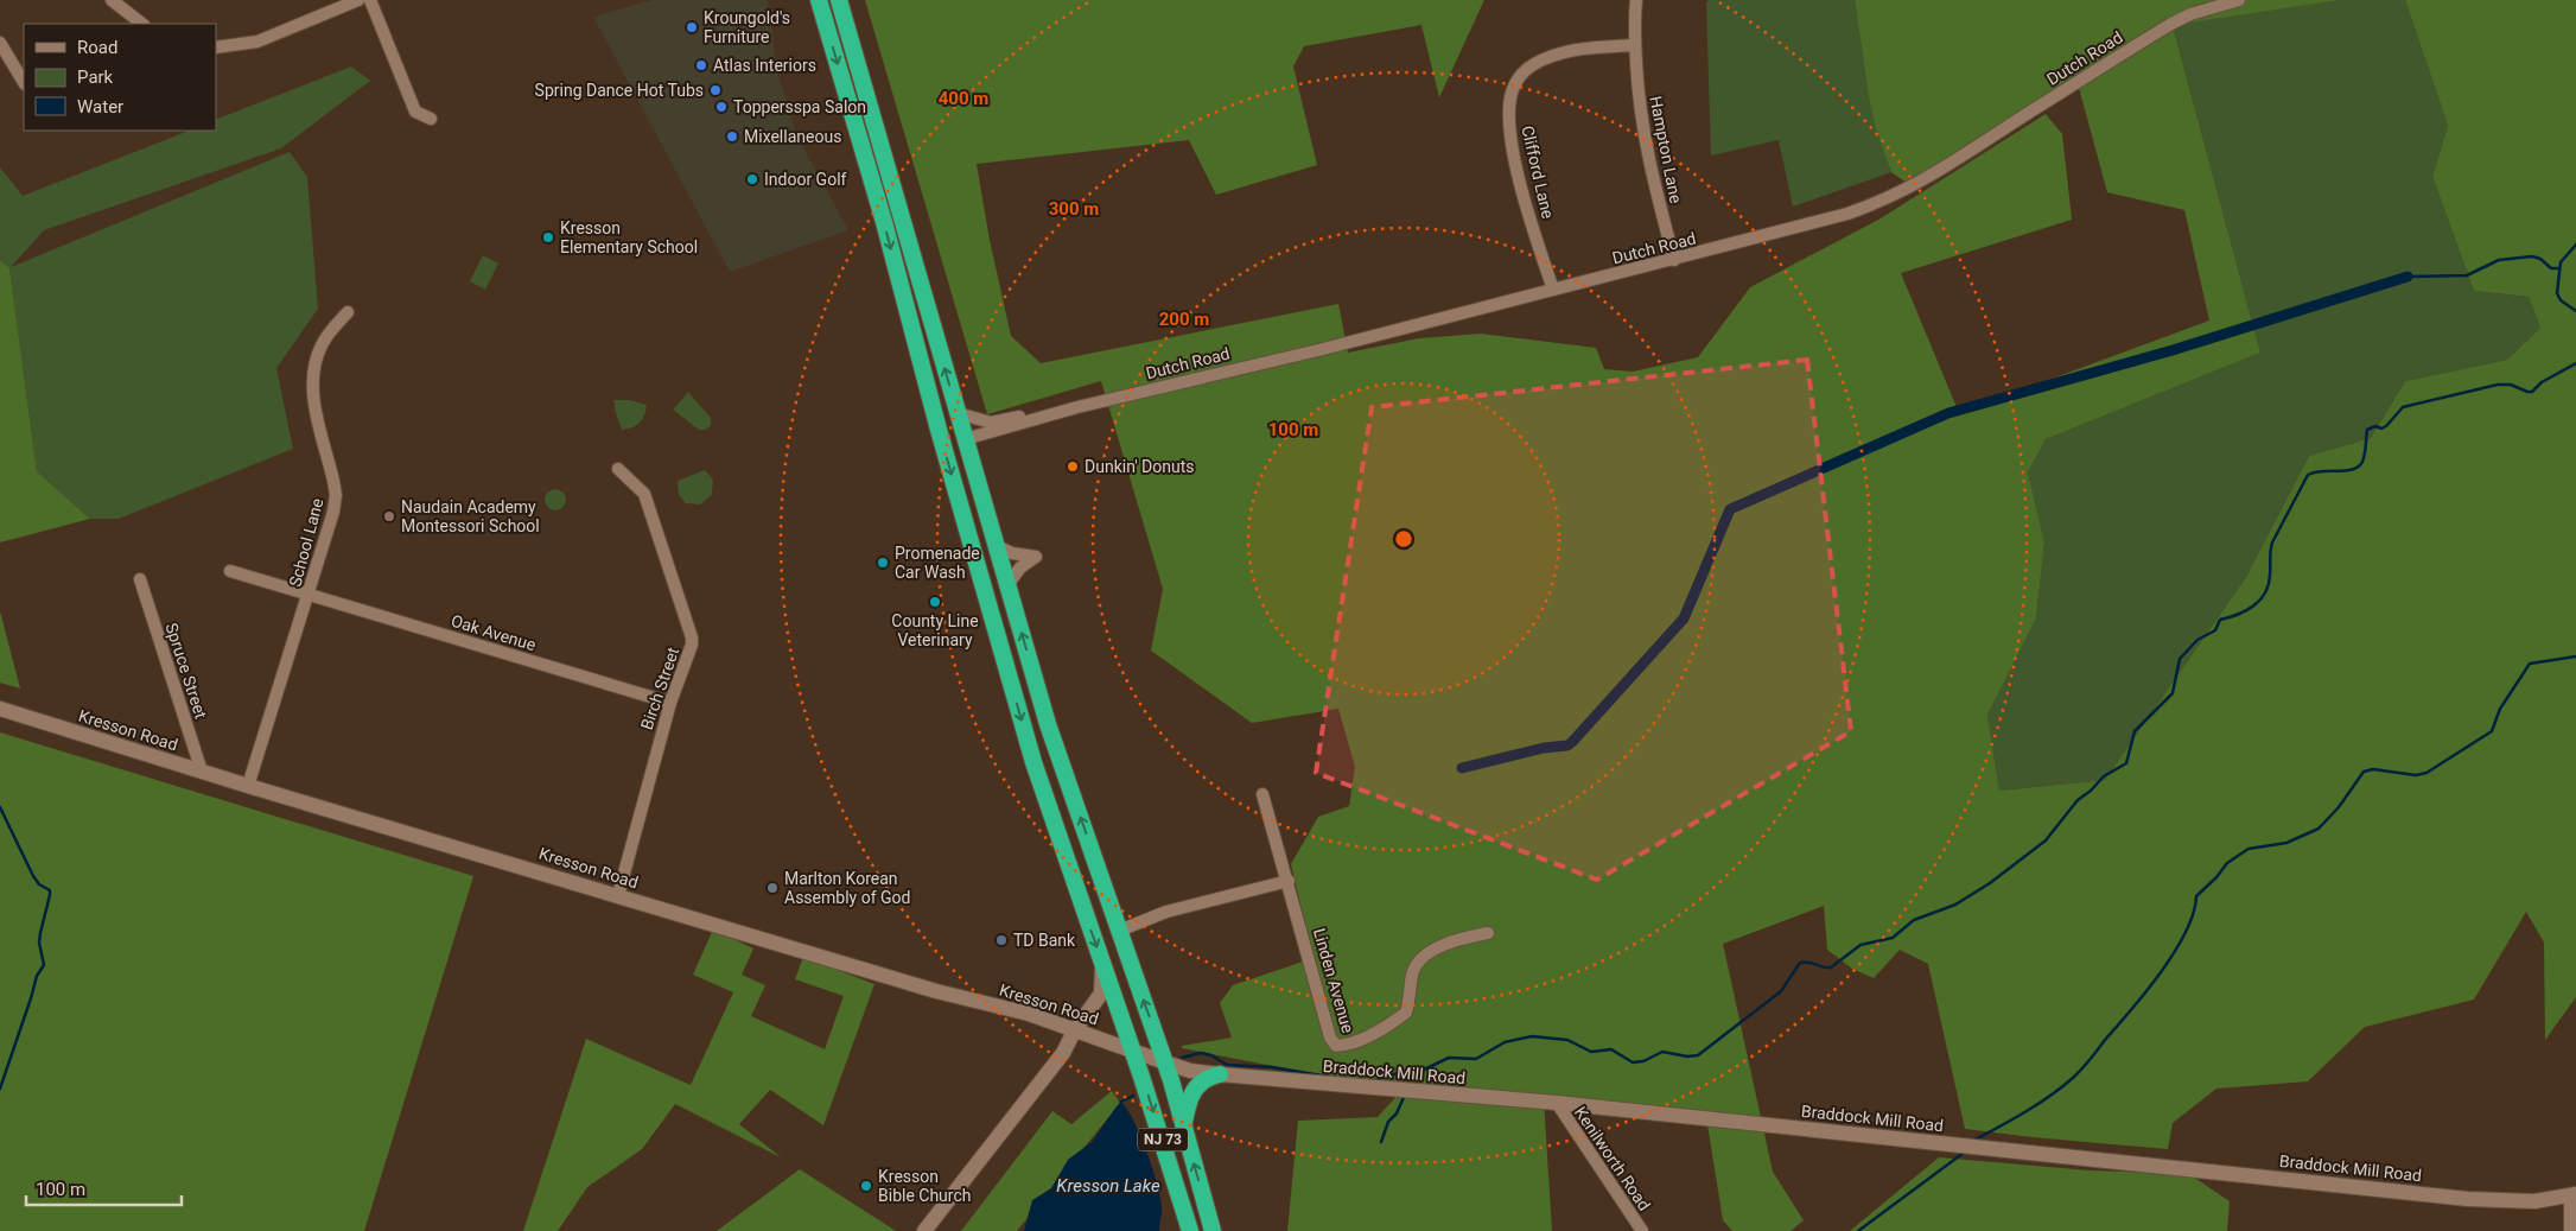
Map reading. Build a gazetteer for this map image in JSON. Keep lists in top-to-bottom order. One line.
{"streets":{"highway":["NJ 73"],"street":["Dutch Road","Hampton Lane","Clifford Lane","School Lane","Oak Avenue","Spruce Street","Birch Street","Kresson Road","Linden Avenue","Braddock Mill Road","Kenilworth Road"]},"crossings":[["Dutch Road","Hampton Lane"],["Dutch Road","Clifford Lane"],["Dutch Road","NJ 73"],["Hampton Lane","Clifford Lane"],["School Lane","Oak Avenue"],["School Lane","Kresson Road"],["Oak Avenue","Birch Street"],["Spruce Street","Kresson Road"],["Birch Street","Kresson Road"],["Kresson Road","Braddock Mill Road"],["Kresson Road","NJ 73"],["Braddock Mill Road","NJ 73"],["Braddock Mill Road","Kenilworth Road"]],"water":["Kresson Lake"],"places":["Kroungold's Furniture","Atlas Interiors","Spring Dance Hot Tubs","Toppersspa Salon","Mixellaneous","Indoor Golf","Kresson Elementary School","Dunkin' Donuts","Naudain Academy Montessori School","Promenade Car Wash","County Line Veterinary","Marlton Korean Assembly of God","TD Bank","Kresson Bible Church"],"legend":["Road","Park","Water"],"scale_bar":"100 m","rings":["400 m","300 m","200 m","100 m"]}
